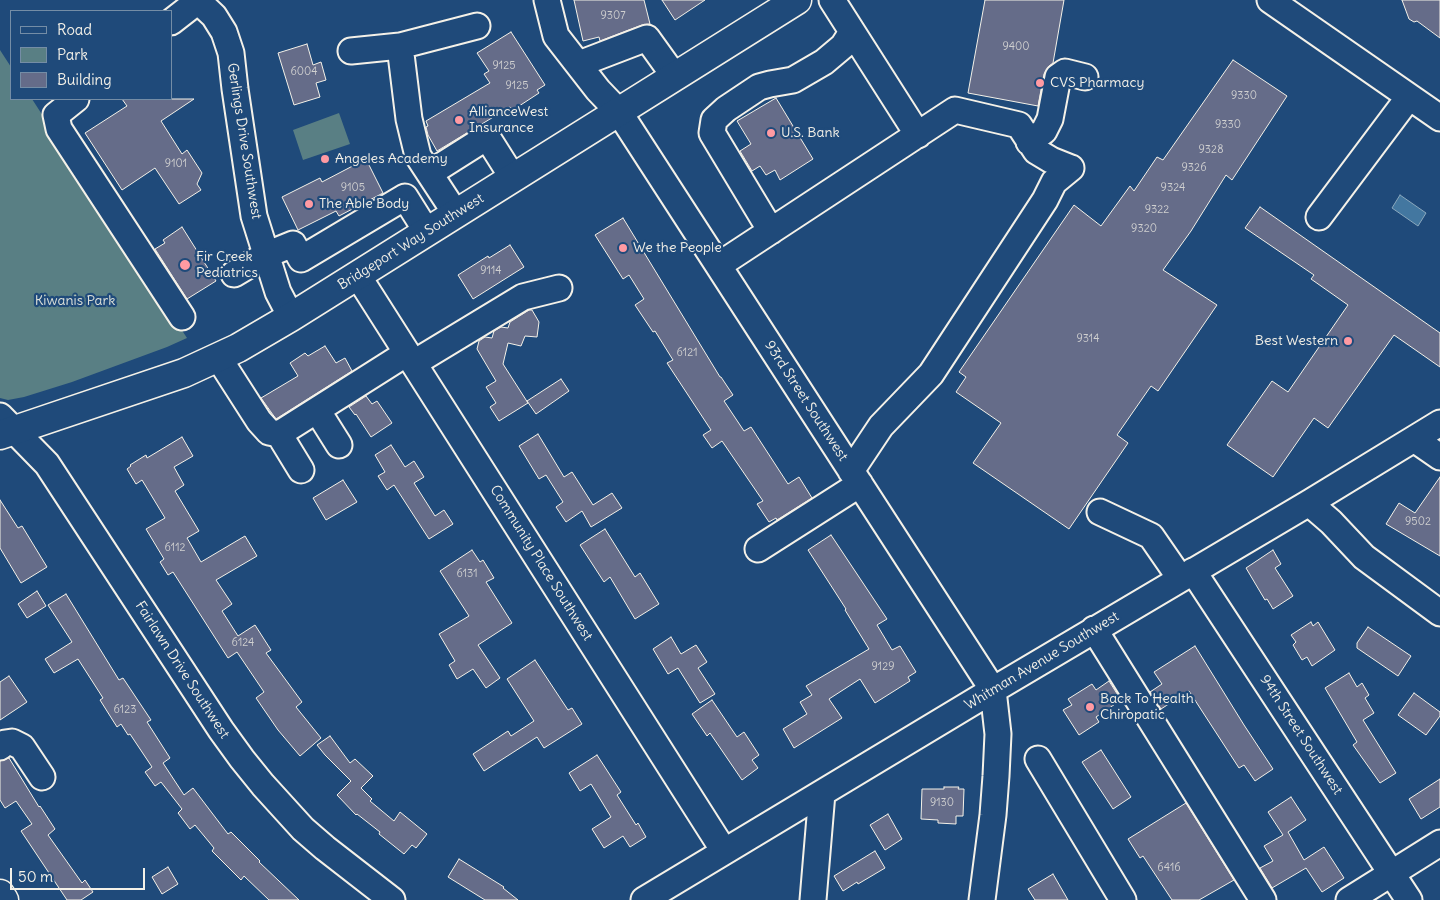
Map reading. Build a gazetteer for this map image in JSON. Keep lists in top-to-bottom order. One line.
{"streets":{"main road":["Bridgeport Way Southwest"],"street":["Gerlings Drive Southwest","93rd Street Southwest","Community Place Southwest","Whitman Avenue Southwest","Fairlawn Drive Southwest","94th Street Southwest"]},"crossings":[["Gerlings Drive Southwest","Bridgeport Way Southwest"],["Bridgeport Way Southwest","93rd Street Southwest"],["Bridgeport Way Southwest","Community Place Southwest"],["Bridgeport Way Southwest","Fairlawn Drive Southwest"],["93rd Street Southwest","Whitman Avenue Southwest"],["Community Place Southwest","Whitman Avenue Southwest"],["Whitman Avenue Southwest","94th Street Southwest"]],"parks":["Kiwanis Park"],"places":["CVS Pharmacy","AllianceWest Insurance","U.S. Bank","Angeles Academy","The Able Body","We the People","Fir Creek Pediatrics","Best Western","Back To Health Chiropatic"],"house_numbers":["9307","9400","9125","6004","9125","9330","9330","9328","9101","9326","9105","9324","9322","9320","9114","9314","6121","9502","6112","6131","6124","9129","6123","9130","6416"],"legend":["Road","Park","Building"],"scale_bar":"50 m"}
